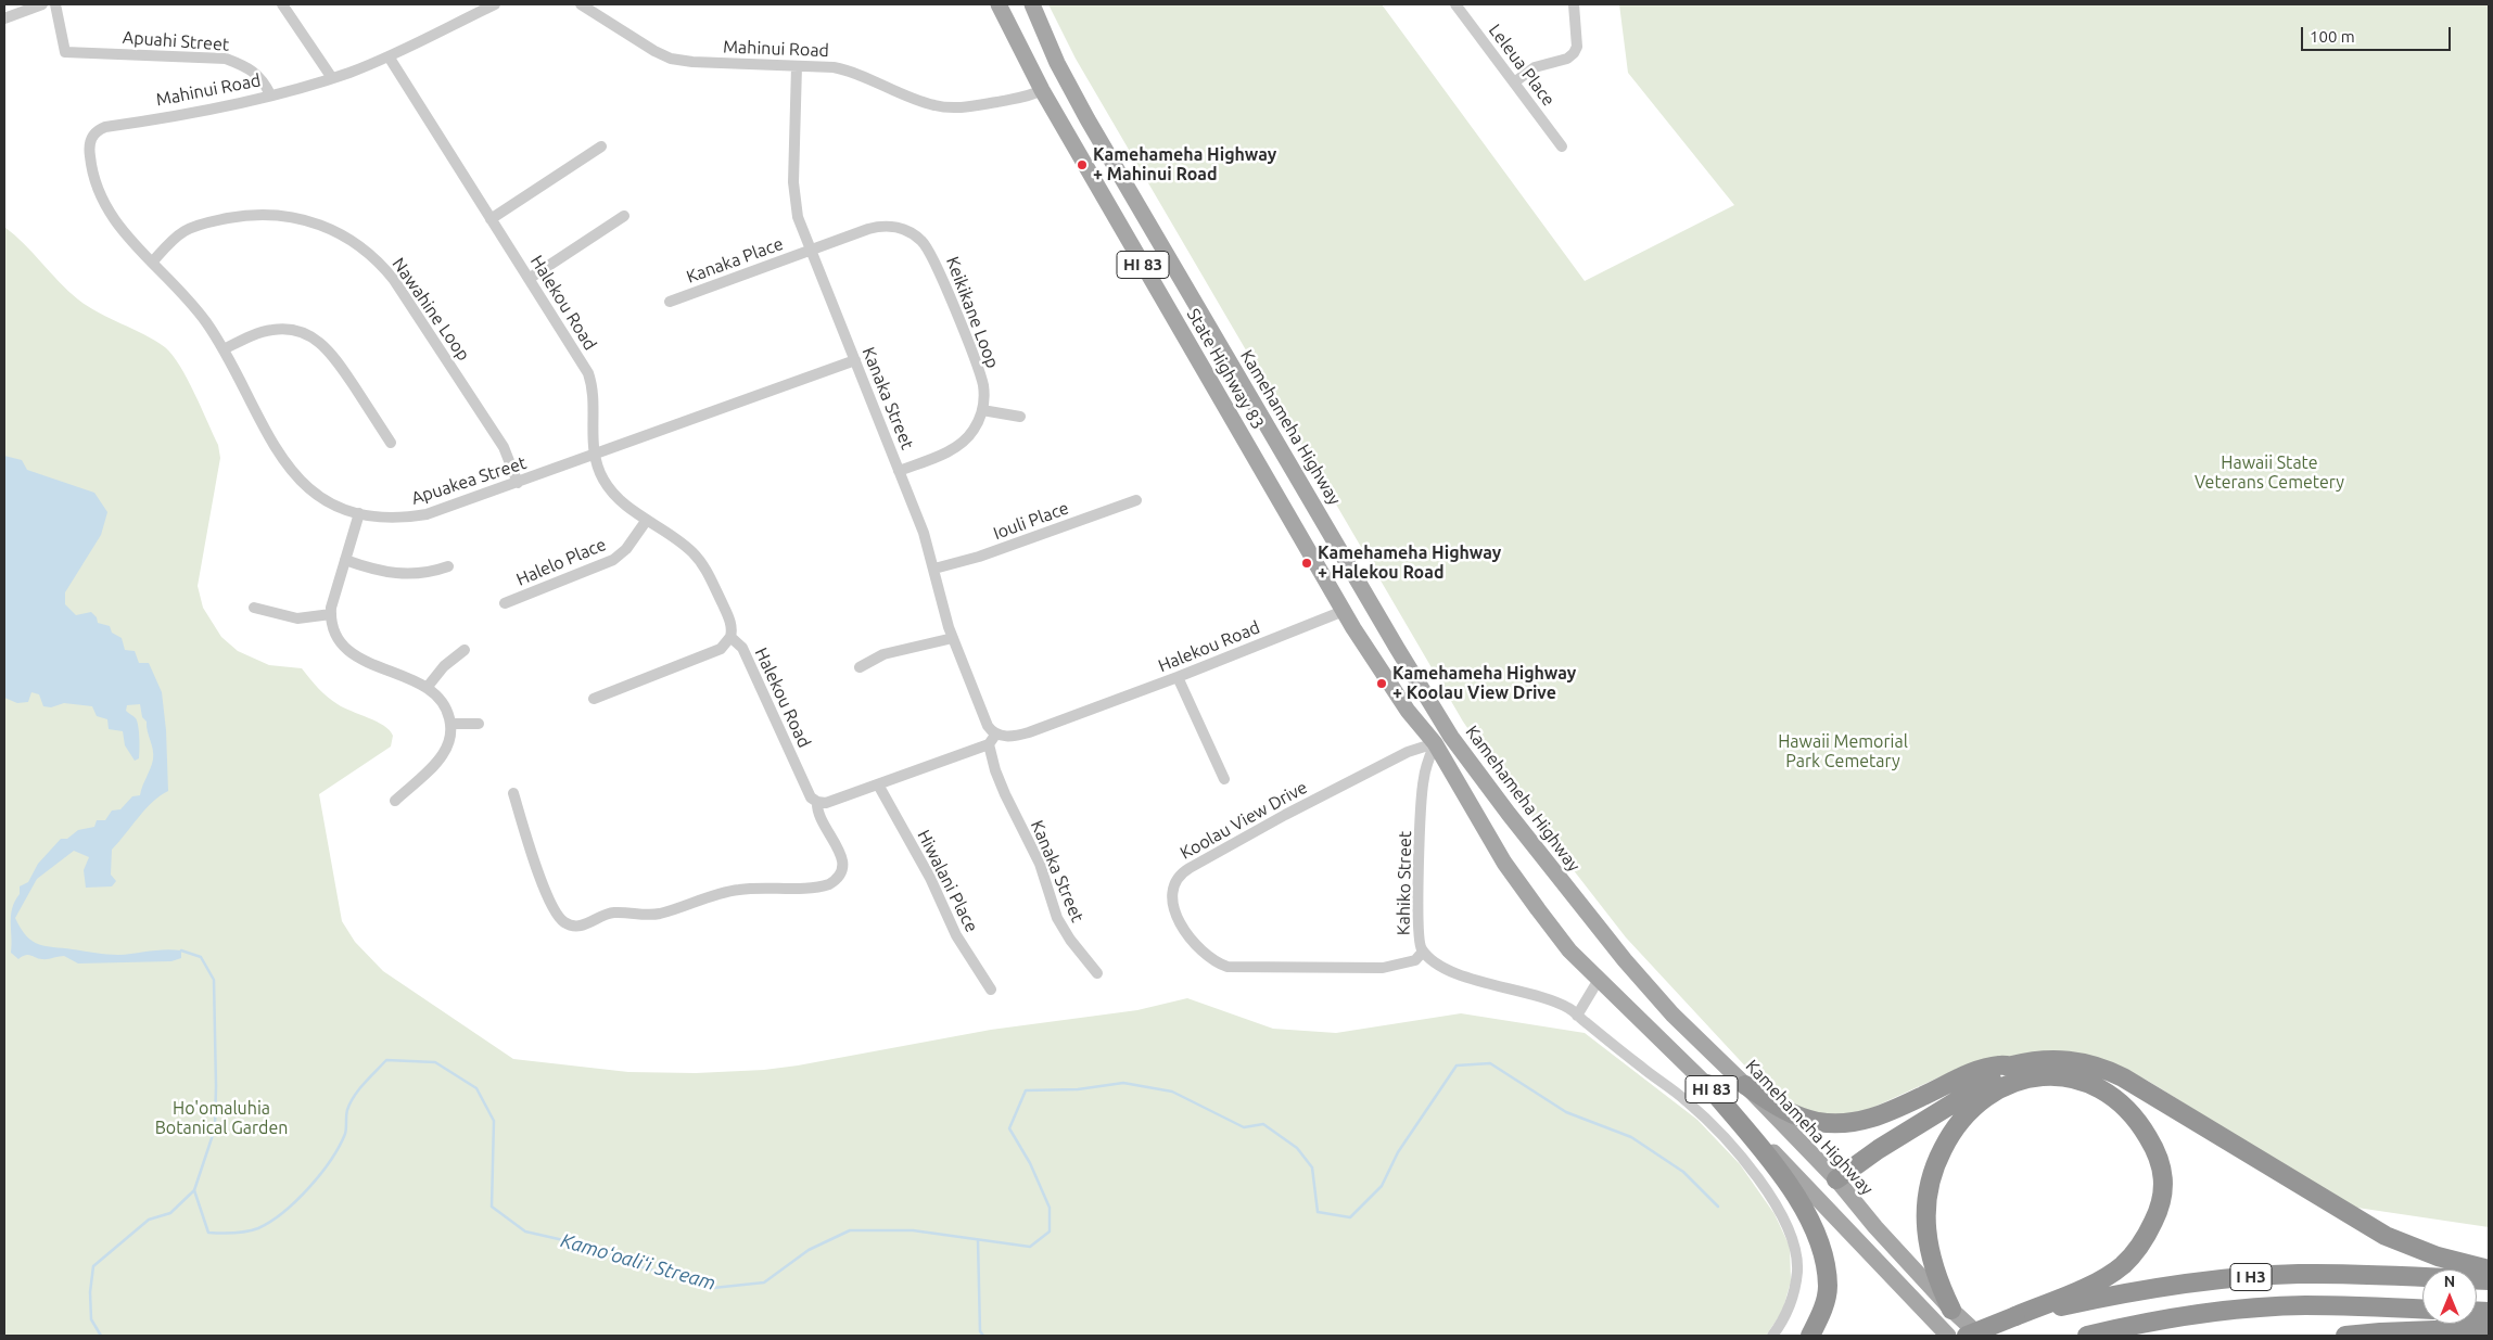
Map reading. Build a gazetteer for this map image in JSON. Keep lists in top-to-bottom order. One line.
{"streets":{"highway":["I H3"],"main road":["HI 83","State Highway 83","Kamehameha Highway"],"street":["Apuahi Street","Mahinui Road","Leleua Place","Kanaka Place","Halekou Road","Nawahine Loop","Keikikane Loop","Kanaka Street","Apuakea Street","Iouli Place","Halelo Place","Koolau View Drive","Hiwalani Place","Kahiko Street"]},"crossings":[["Apuahi Street","Mahinui Road"],["Mahinui Road","Halekou Road"],["Mahinui Road","State Highway 83"],["Mahinui Road","Kanaka Street"],["Mahinui Road","Apuakea Street"],["Kanaka Place","Keikikane Loop"],["Kanaka Place","Kanaka Street"],["HI 83","State Highway 83"],["HI 83","Koolau View Drive"],["HI 83","Kahiko Street"],["Halekou Road","State Highway 83"],["Halekou Road","Kanaka Street"],["Halekou Road","Apuakea Street"],["Halekou Road","Halelo Place"],["Nawahine Loop","Apuakea Street"],["Keikikane Loop","Kanaka Street"],["State Highway 83","Koolau View Drive"],["State Highway 83","Kahiko Street"],["Kanaka Street","Apuakea Street"],["Kanaka Street","Iouli Place"],["Koolau View Drive","Kahiko Street"]],"water":["Kamoʻoaliʻi Stream"],"parks":["Hawaii State Veterans Cemetery","Hawaii Memorial Park Cemetary","Ho'omaluhia Botanical Garden"],"places":["Kamehameha Highway + Mahinui Road","Kamehameha Highway + Halekou Road","Kamehameha Highway + Koolau View Drive"],"scale_bar":"100 m","north":"top"}
